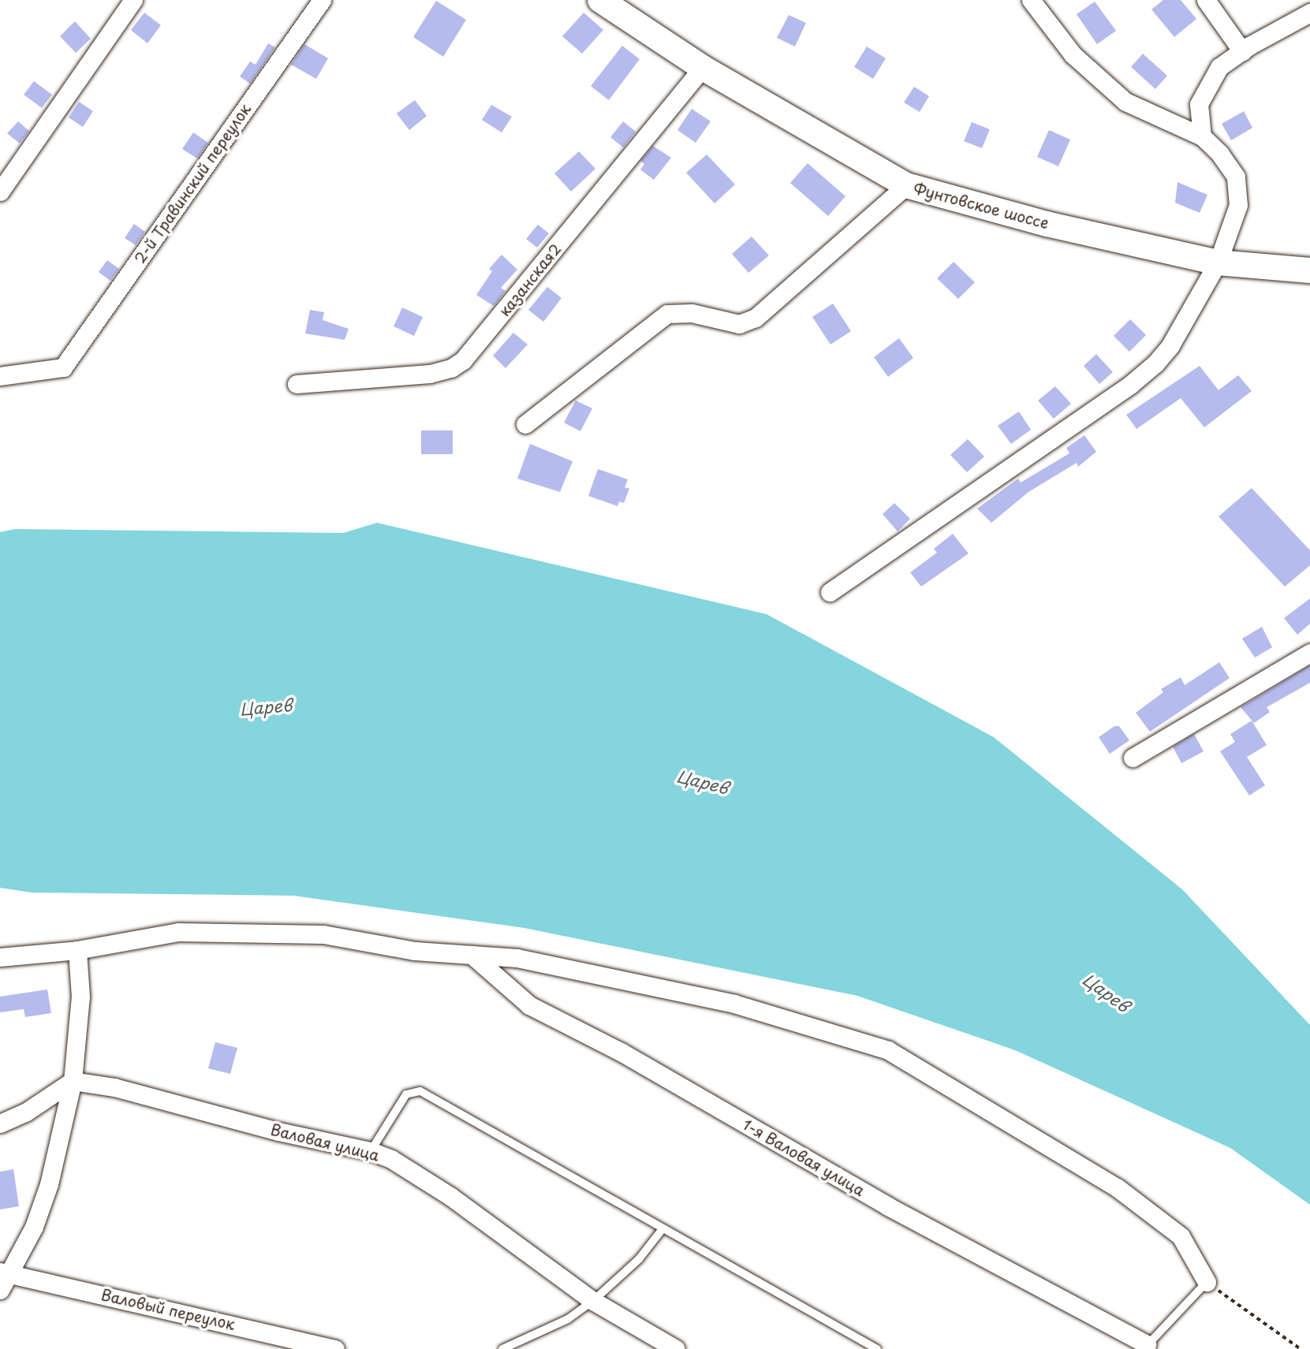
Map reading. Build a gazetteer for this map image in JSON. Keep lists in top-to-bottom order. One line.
{"streets":{"street":["2-й Травинский переулок","Фунтовское шоссе","казанская2","Валовая улица","1-я Валовая улица","Валовый переулок"]},"crossings":[["Фунтовское шоссе","казанская2"]],"water":["Царев"]}
